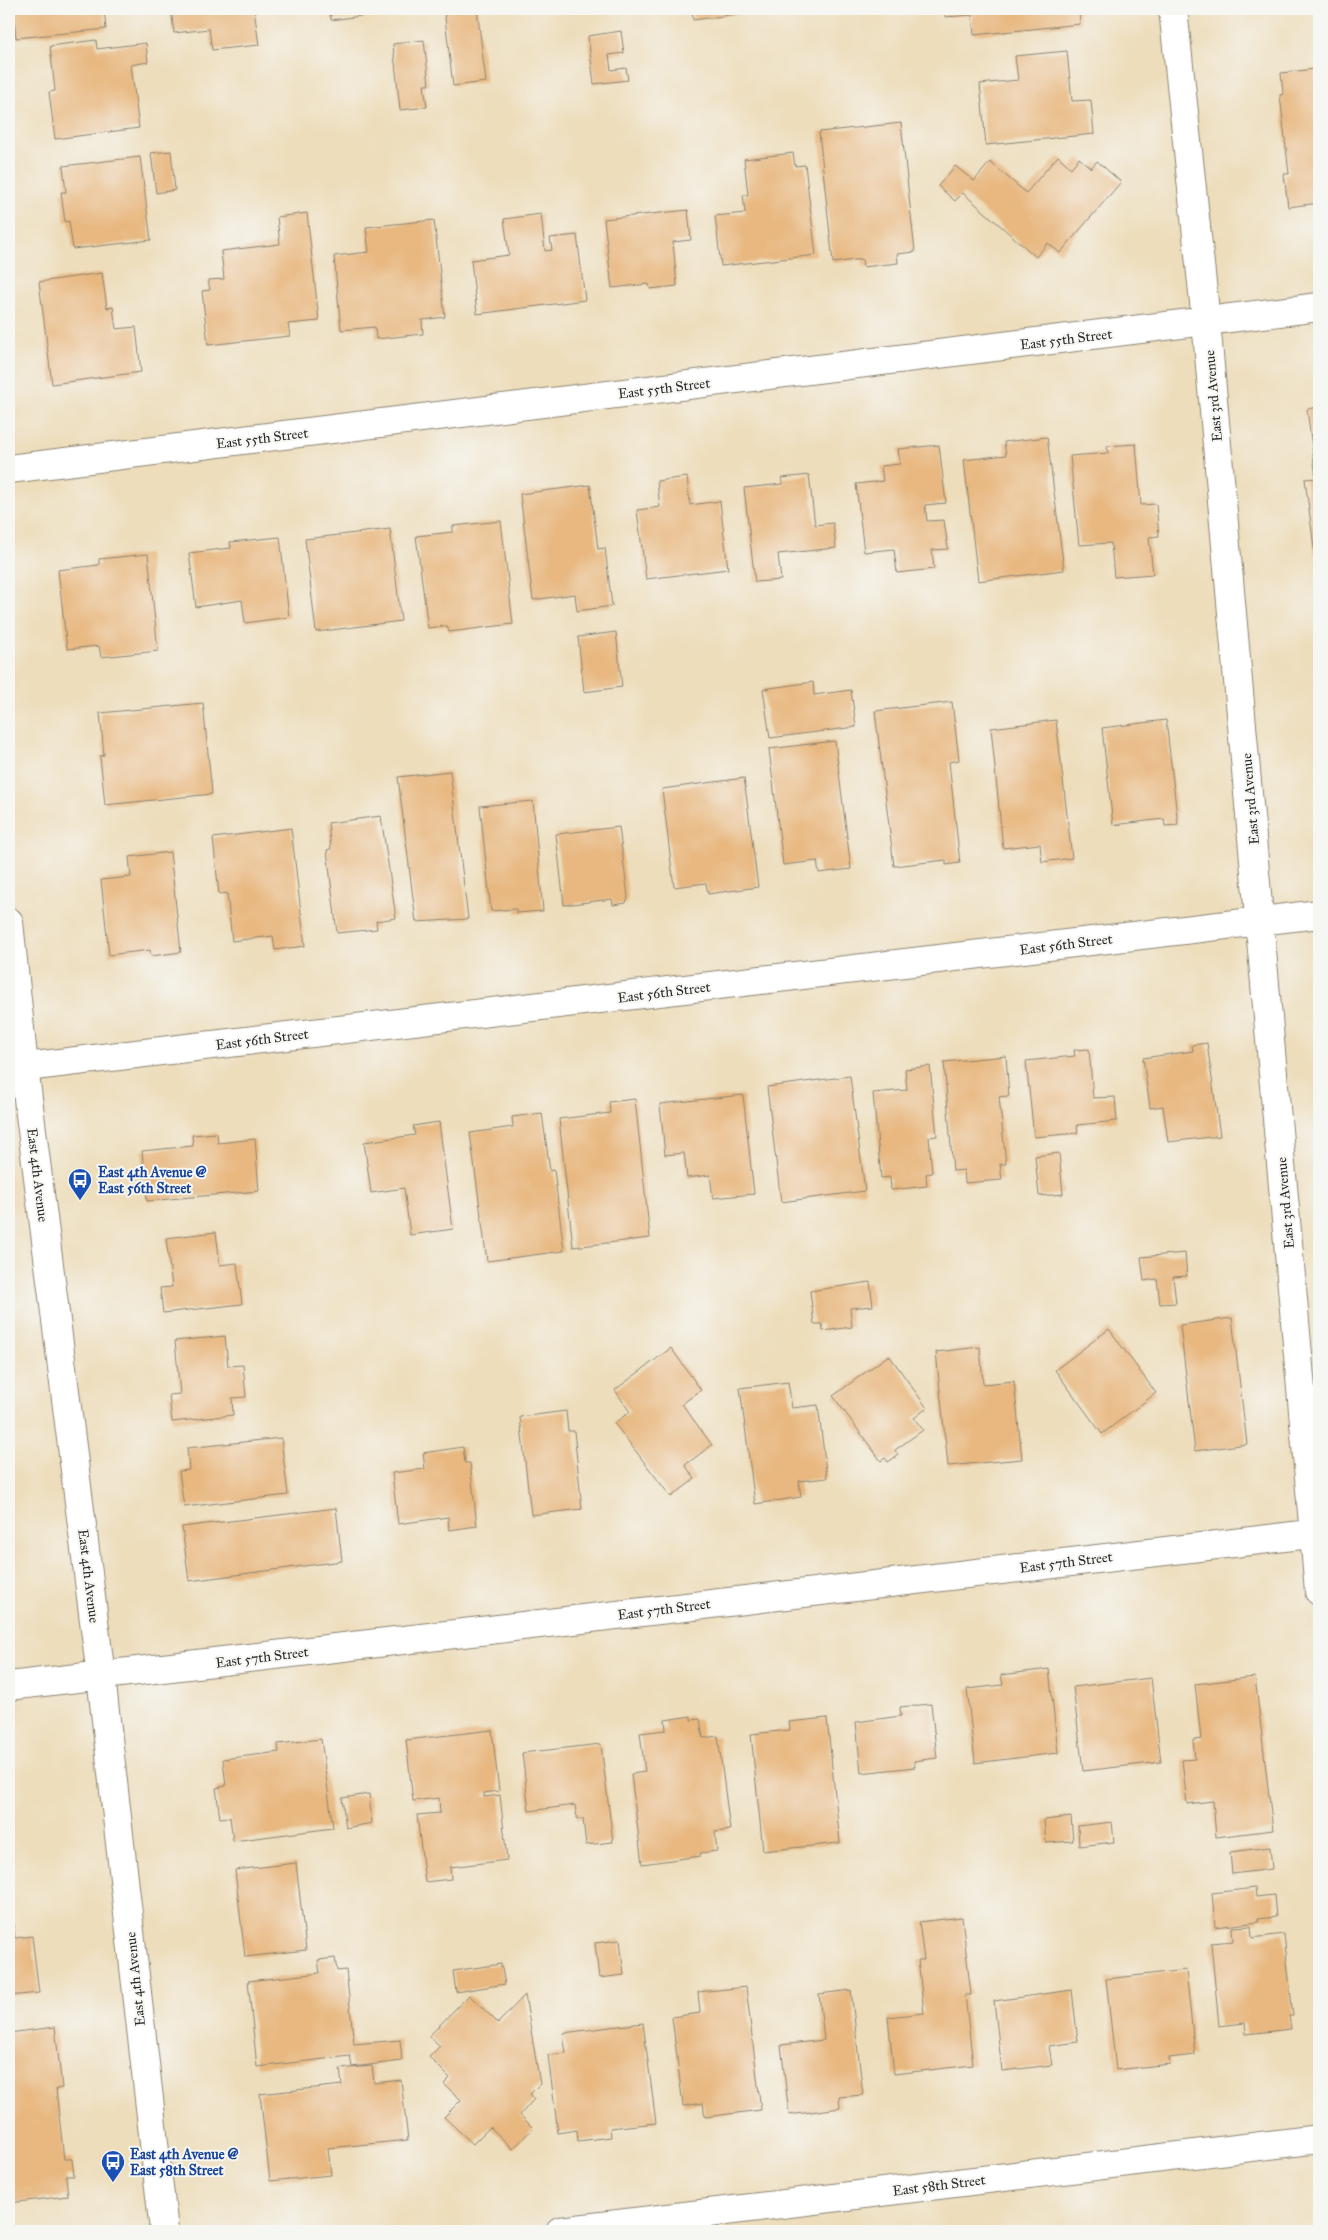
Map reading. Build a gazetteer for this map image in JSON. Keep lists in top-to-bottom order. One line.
{"streets":{"street":["East 55th Street","East 3rd Avenue","East 56th Street","East 4th Avenue","East 57th Street","East 58th Street"]},"crossings":[["East 55th Street","East 3rd Avenue"],["East 3rd Avenue","East 56th Street"],["East 3rd Avenue","East 57th Street"],["East 56th Street","East 4th Avenue"],["East 4th Avenue","East 57th Street"]],"places":{"bus stop":["East 4th Avenue @ East 56th Street","East 4th Avenue @ East 58th Street"]}}
